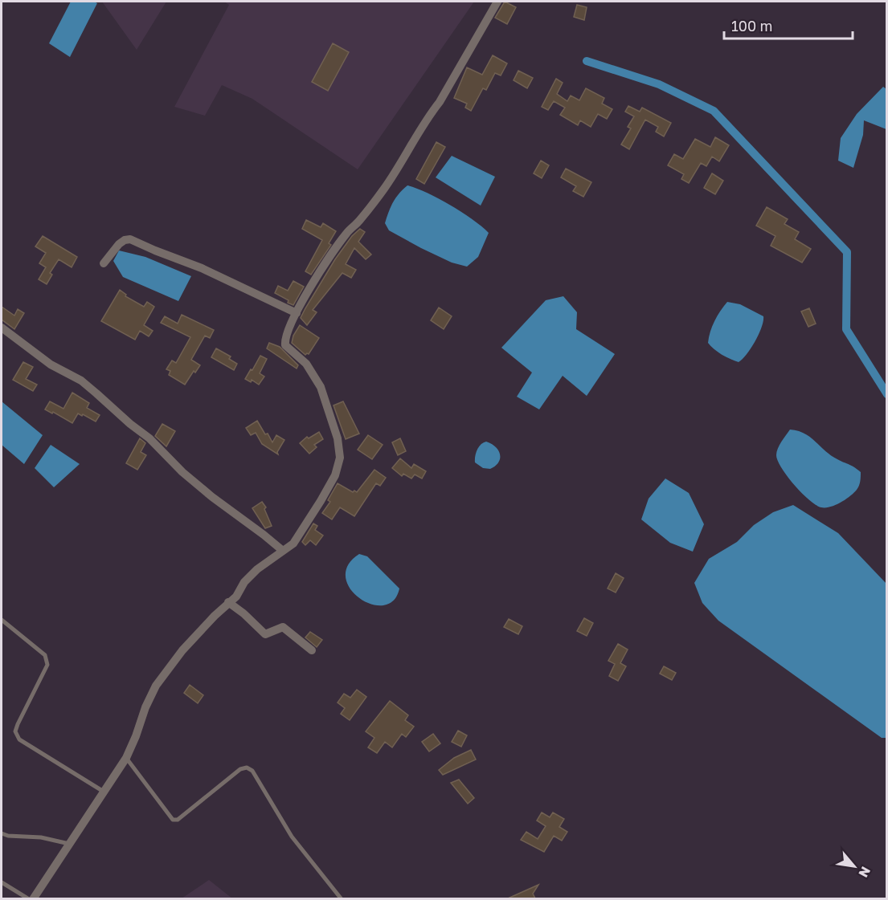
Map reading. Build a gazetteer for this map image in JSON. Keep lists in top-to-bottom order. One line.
{"scale_bar":"100 m","north":"bottom right"}
